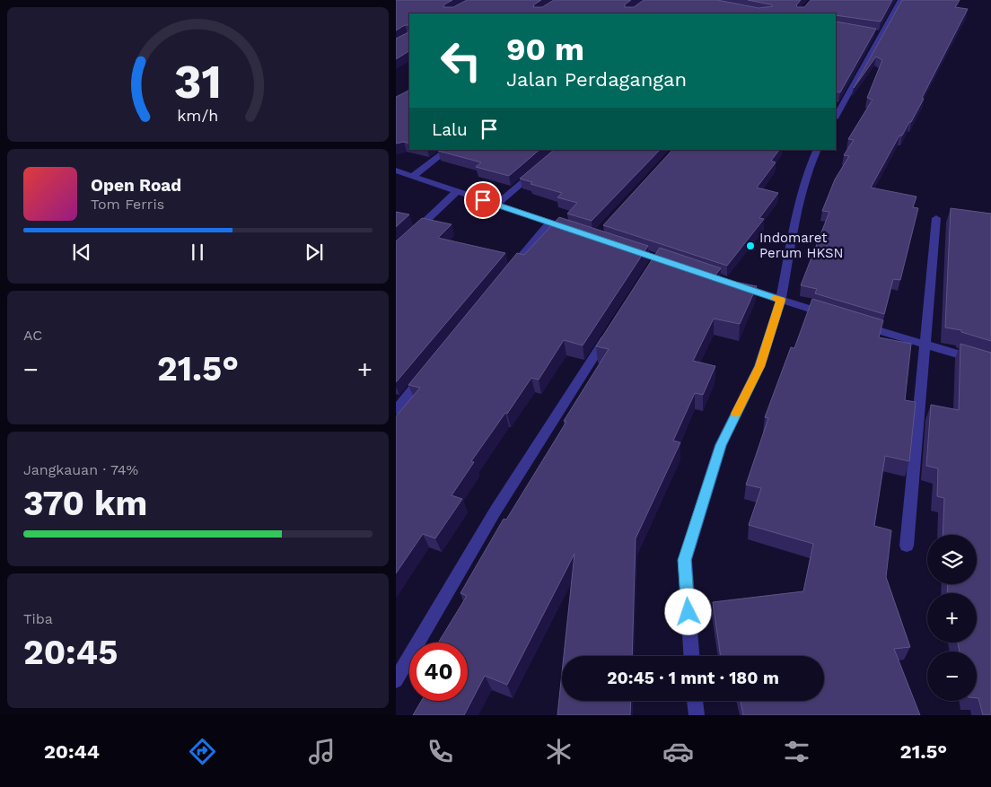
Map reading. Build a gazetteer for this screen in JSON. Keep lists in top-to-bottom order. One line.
{"places":["Indomaret Perum HKSN"],"page":{"turn":["90 m","Jalan Perdagangan"],"then":"Lalu","song":["Open Road","Tom Ferris"],"tile":["AC",["Jangkauan · 74%","370 km"],["Tiba","20:45"]],"heat":["−","21.5°","+"],"map_buttons":["+","−"],"limit":"40","trip":"20:45 · 1 mnt · 180 m","tabs":["20:44","21.5°"],"gauge":["31","km/h"]}}
